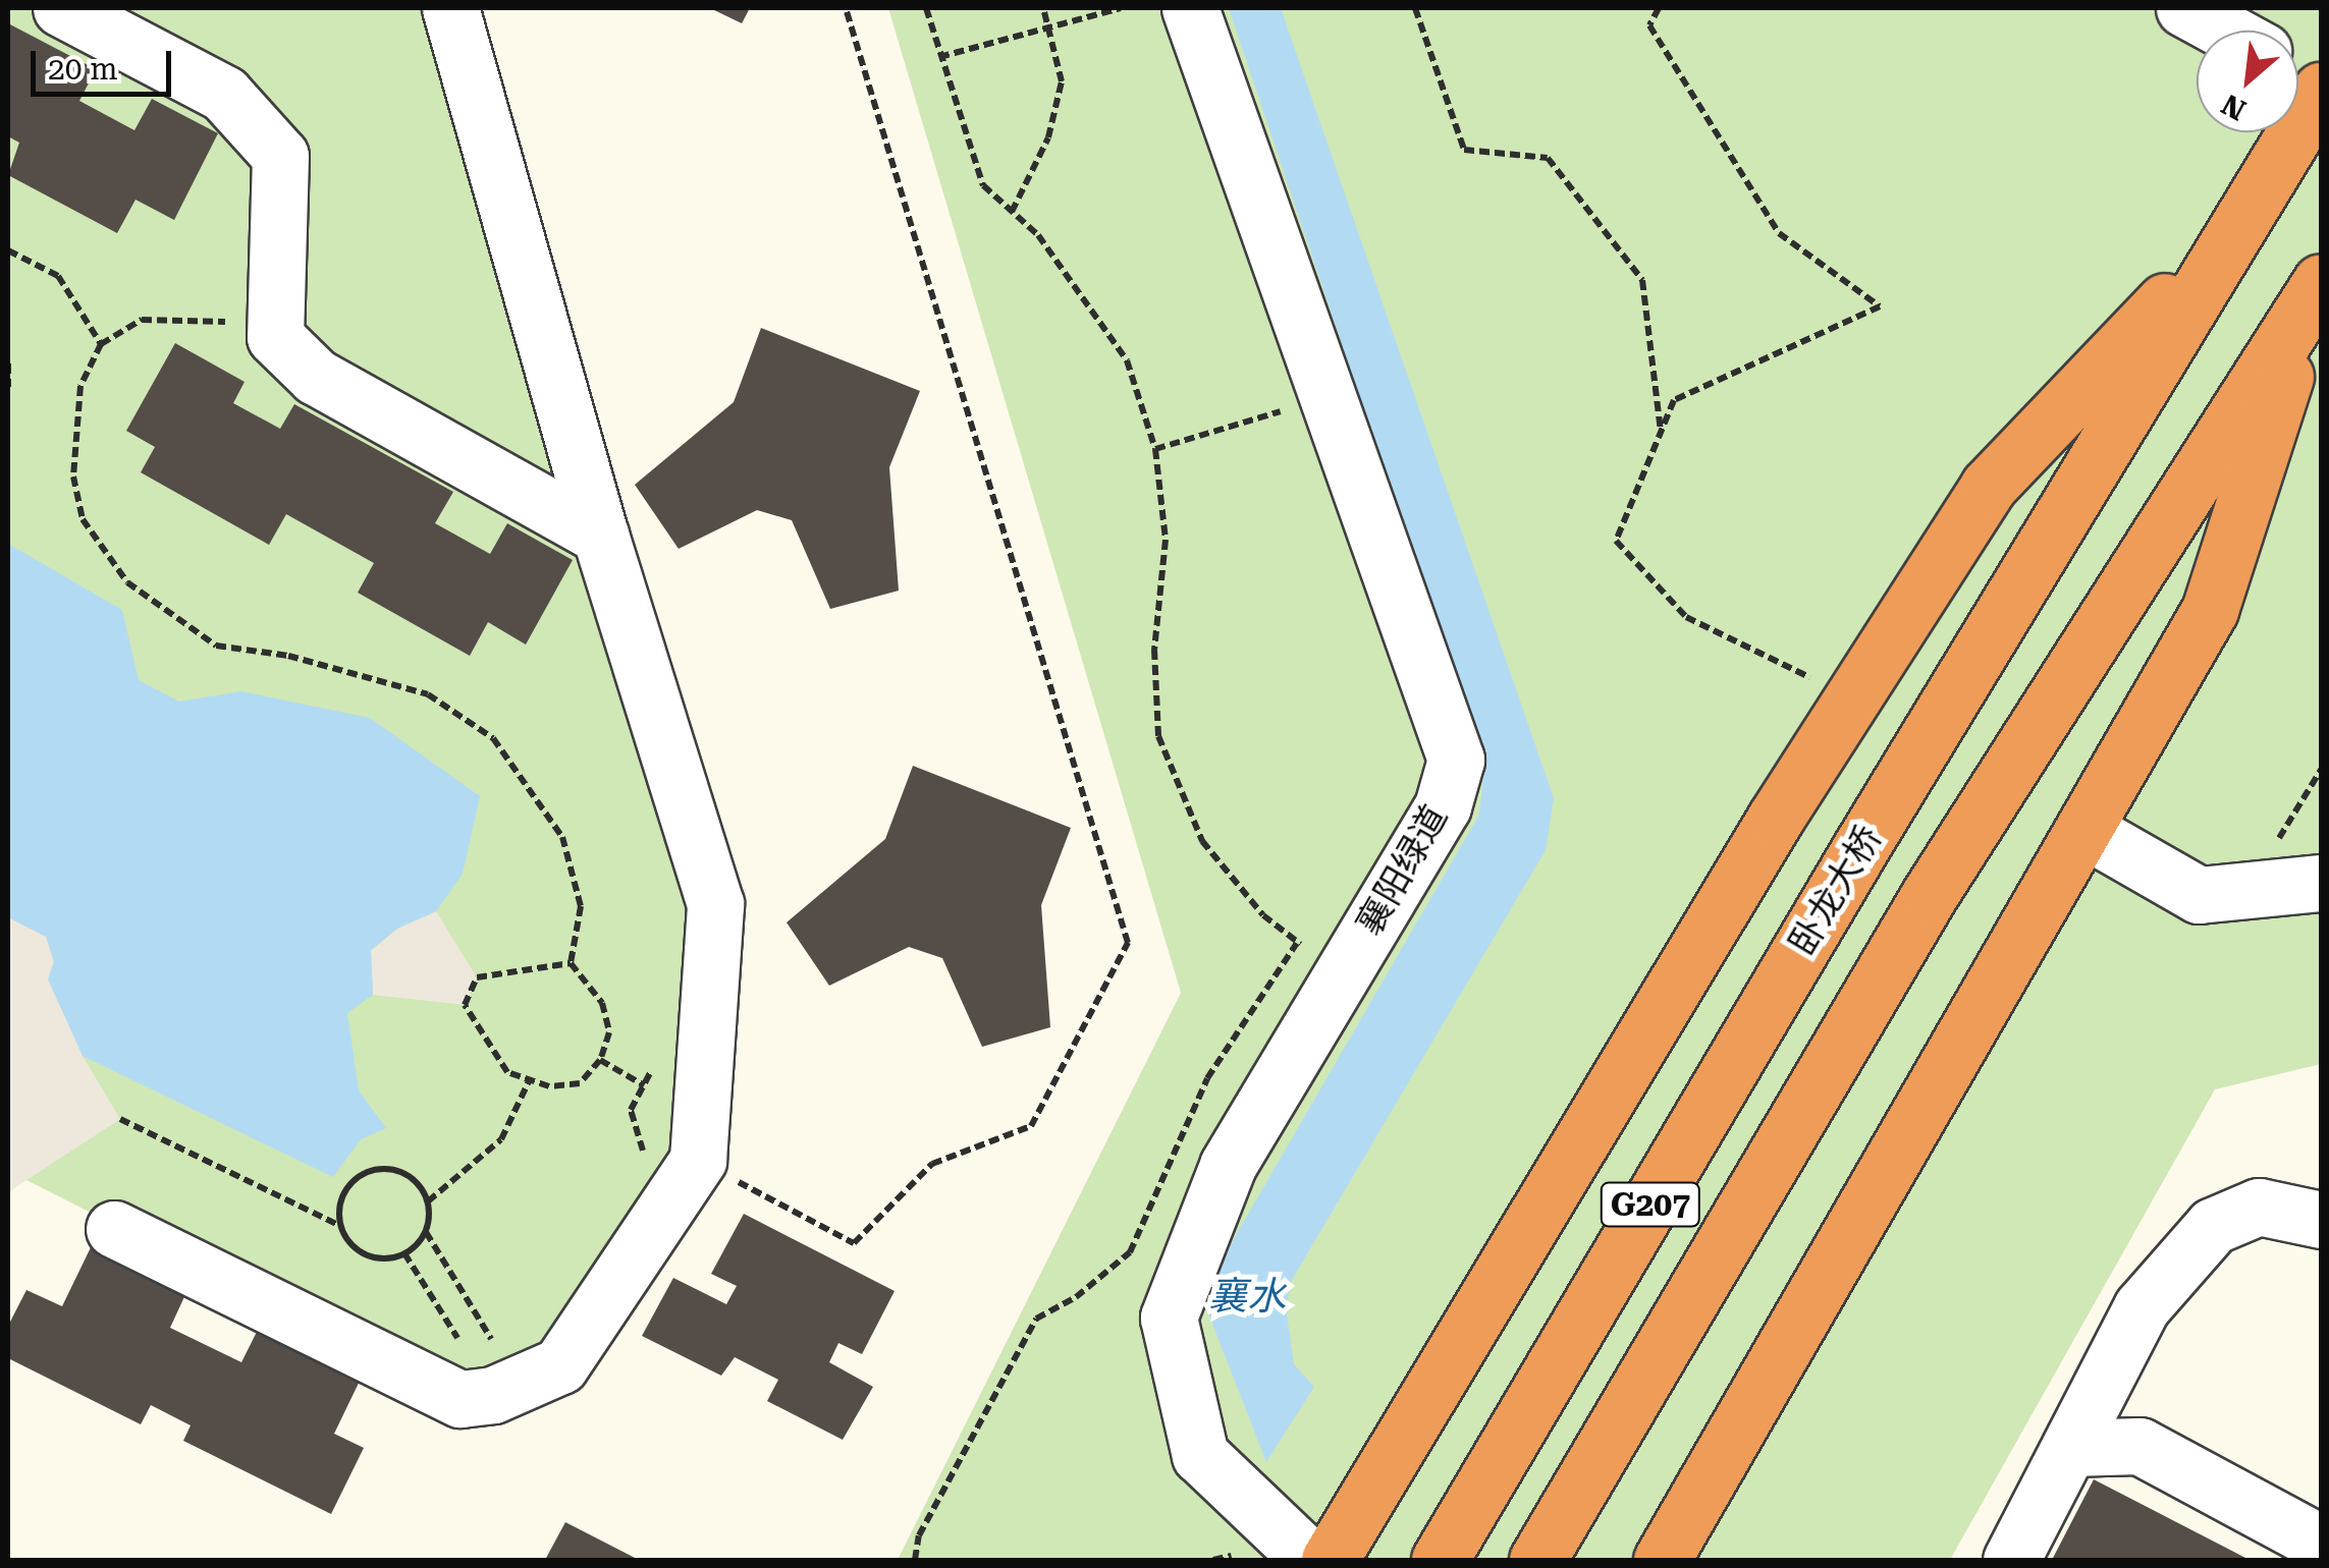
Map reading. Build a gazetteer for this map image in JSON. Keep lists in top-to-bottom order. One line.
{"streets":{"highway":["卧龙大桥","G207"],"street":["襄阳绿道"]},"crossings":[["卧龙大桥","G207"]],"water":["襄水"],"scale_bar":"20 m","north":"bottom left"}
